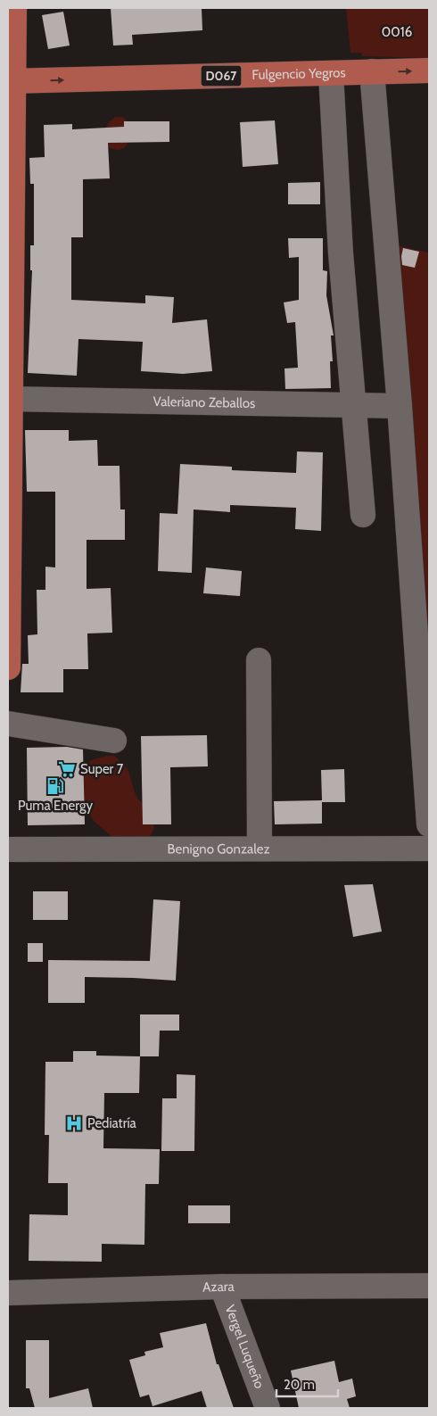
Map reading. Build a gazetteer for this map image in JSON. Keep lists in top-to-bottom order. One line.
{"streets":{"main road":["Fulgencio Yegros","D067"],"street":["Valeriano Zeballos","Benigno Gonzalez","Azara","Vergel Luqueño"]},"crossings":[["Azara","Vergel Luqueño"]],"one_way":["Fulgencio Yegros"],"parks":["0016"],"places":{"supermarket":["Super 7"],"fuel station":["Puma Energy"],"hospital":["Pediatría"]},"scale_bar":"20 m"}
